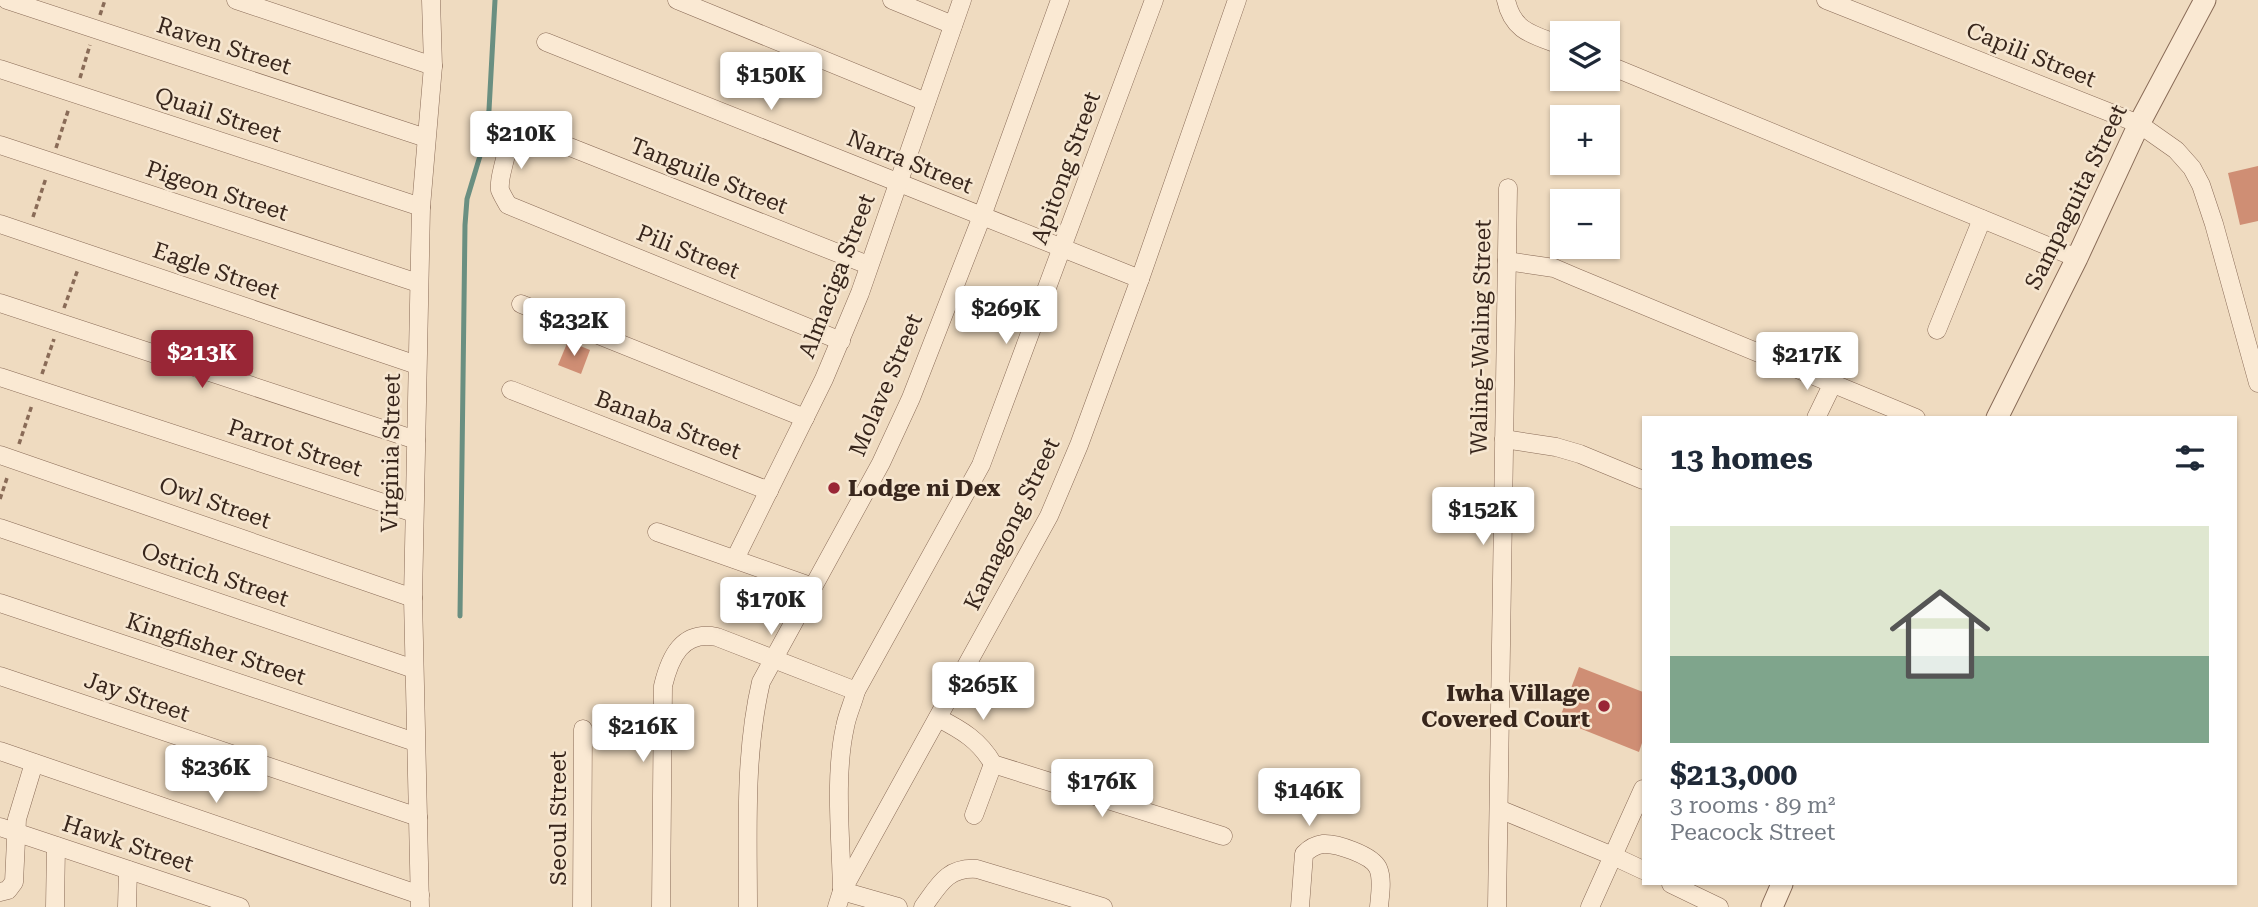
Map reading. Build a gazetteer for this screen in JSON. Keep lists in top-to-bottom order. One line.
{"streets":{"street":["Raven Street","Capili Street","Quail Street","Narra Street","Apitong Street","Tanguile Street","Pigeon Street","Sampaguita Street","Pili Street","Eagle Street","Almaciga Street","Waling-Waling Street","Molave Street","Banaba Street","Parrot Street","Virginia Street","Owl Street","Kamagong Street","Ostrich Street","Kingfisher Street","Jay Street","Seoul Street","Hawk Street"]},"crossings":[["Raven Street","Virginia Street"],["Capili Street","Sampaguita Street"],["Quail Street","Virginia Street"],["Narra Street","Apitong Street"],["Narra Street","Almaciga Street"],["Narra Street","Molave Street"],["Narra Street","Kamagong Street"],["Apitong Street","Kamagong Street"],["Tanguile Street","Pili Street"],["Tanguile Street","Almaciga Street"],["Pigeon Street","Virginia Street"],["Pili Street","Almaciga Street"],["Eagle Street","Virginia Street"],["Almaciga Street","Banaba Street"],["Parrot Street","Virginia Street"],["Virginia Street","Owl Street"],["Virginia Street","Ostrich Street"],["Virginia Street","Kingfisher Street"],["Virginia Street","Jay Street"]],"places":["Lodge ni Dex","Iwha Village Covered Court"],"page":{"map_buttons":["+","−"],"price":["$150K","$210K","$269K","$232K","$213K","$217K","$152K","$170K","$265K","$216K","$236K","$176K","$146K"],"heading":"13 homes","list":[{"name":"$213,000","note":"3 rooms · 89 m² · Peacock Street"}]}}
